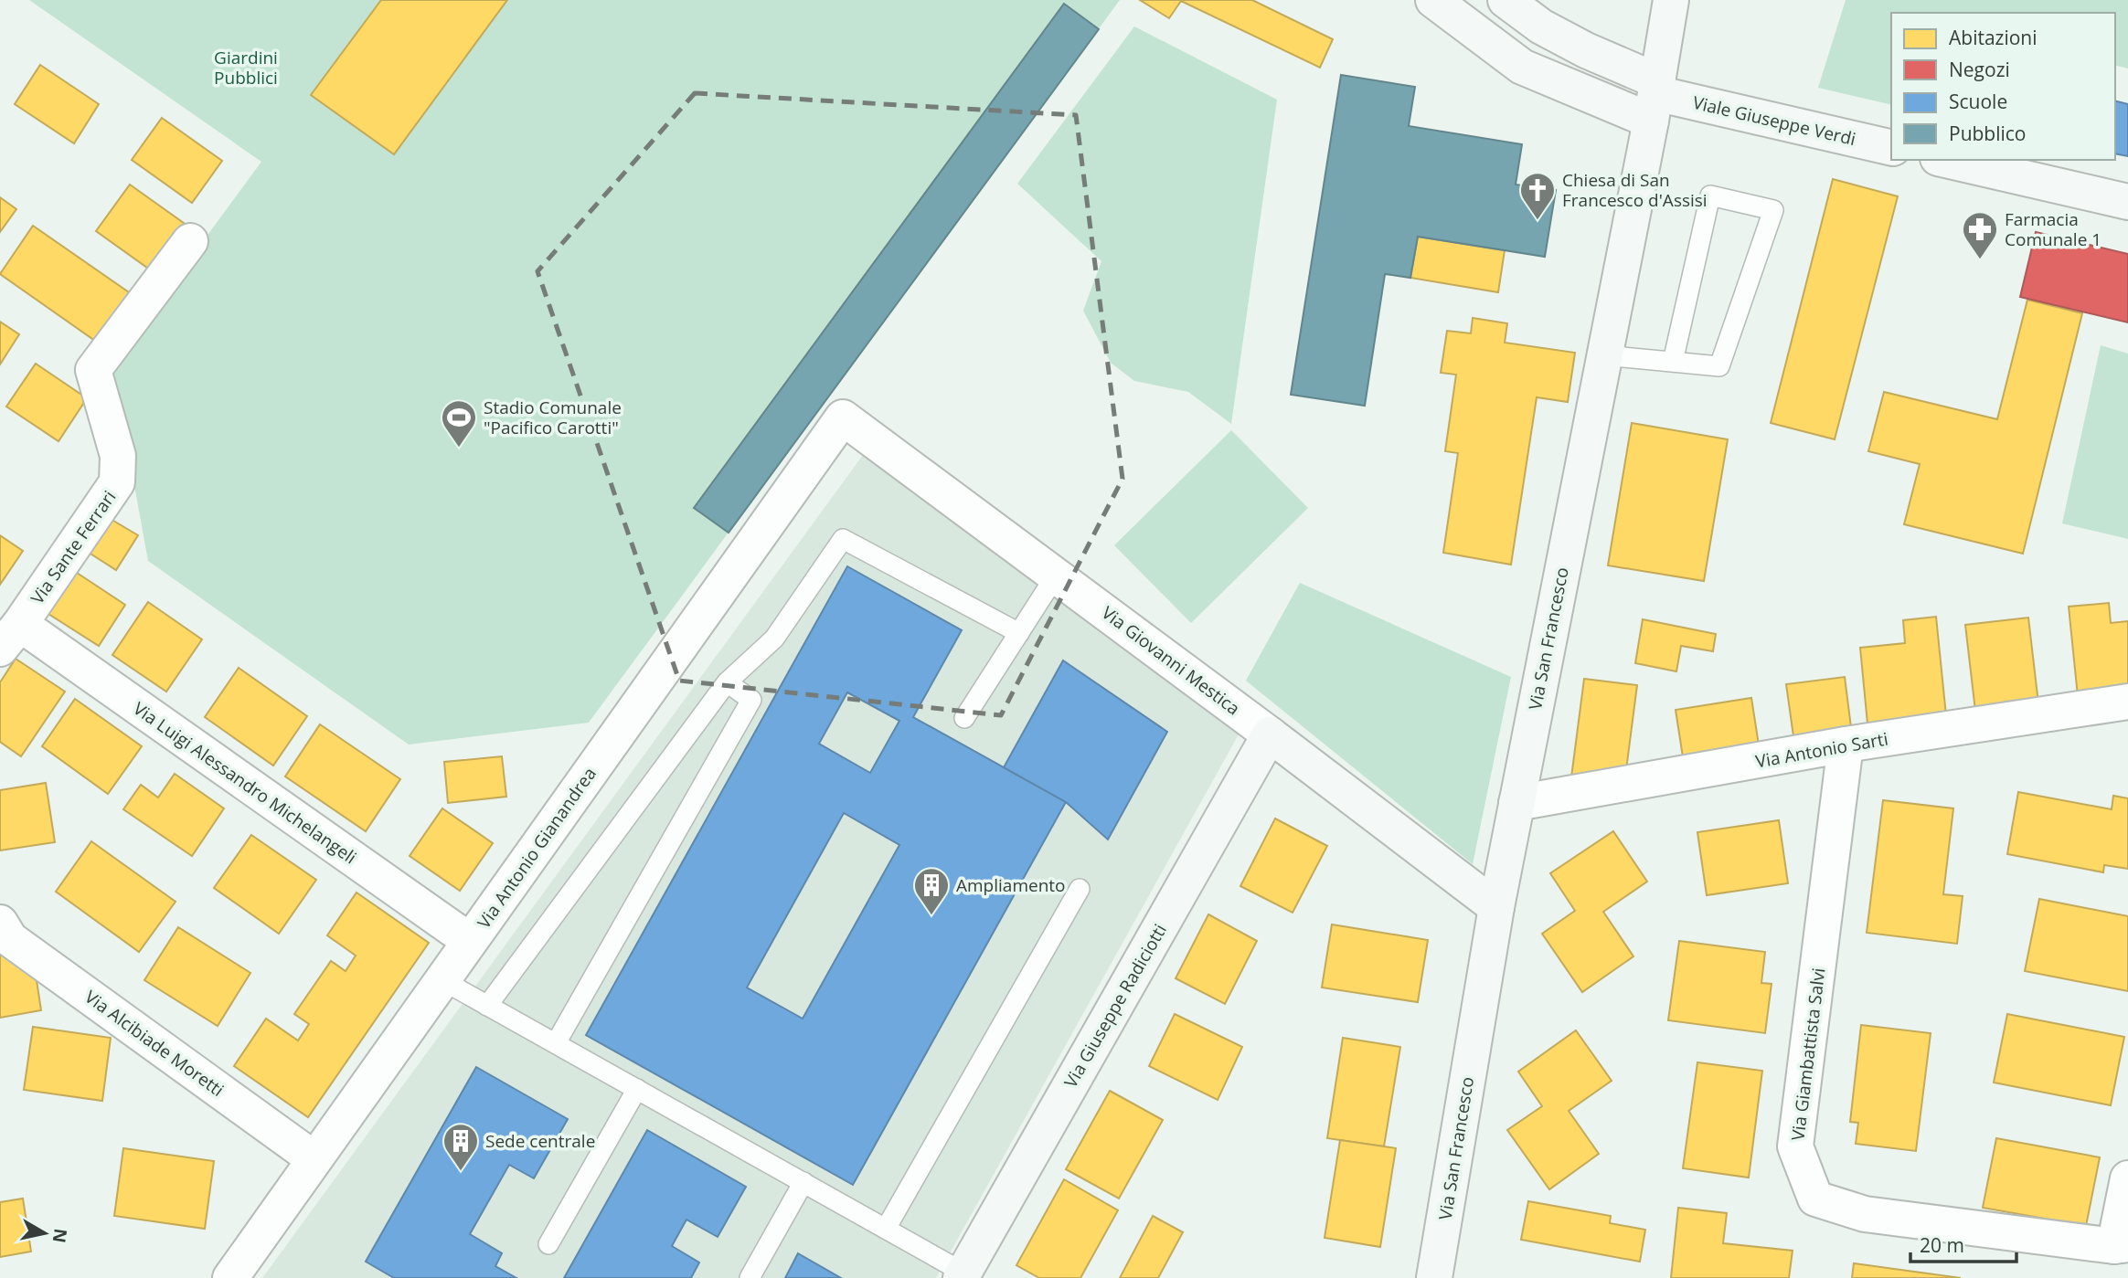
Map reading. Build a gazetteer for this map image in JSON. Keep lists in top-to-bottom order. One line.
{"streets":{"street":["Viale Giuseppe Verdi","Via Sante Ferrari","Via San Francesco","Via Giovanni Mestica","Via Antonio Sarti","Via Luigi Alessandro Michelangeli","Via Antonio Gianandrea","Via Giuseppe Radiciotti","Via Alcibiade Moretti","Via Giambattista Salvi"]},"crossings":[["Viale Giuseppe Verdi","Via San Francesco"],["Via Sante Ferrari","Via Luigi Alessandro Michelangeli"],["Via San Francesco","Via Giovanni Mestica"],["Via San Francesco","Via Antonio Sarti"],["Via Giovanni Mestica","Via Antonio Gianandrea"],["Via Giovanni Mestica","Via Giuseppe Radiciotti"],["Via Antonio Sarti","Via Giambattista Salvi"],["Via Luigi Alessandro Michelangeli","Via Antonio Gianandrea"],["Via Antonio Gianandrea","Via Alcibiade Moretti"]],"parks":["Giardini Pubblici"],"places":{"church":["Chiesa di San Francesco d'Assisi"],"pharmacy":["Farmacia Comunale 1"],"sports":["Stadio Comunale \"Pacifico Carotti\""],"building":["Ampliamento","Sede centrale"]},"legend":["Abitazioni","Negozi","Scuole","Pubblico"],"scale_bar":"20 m","north":"right"}
